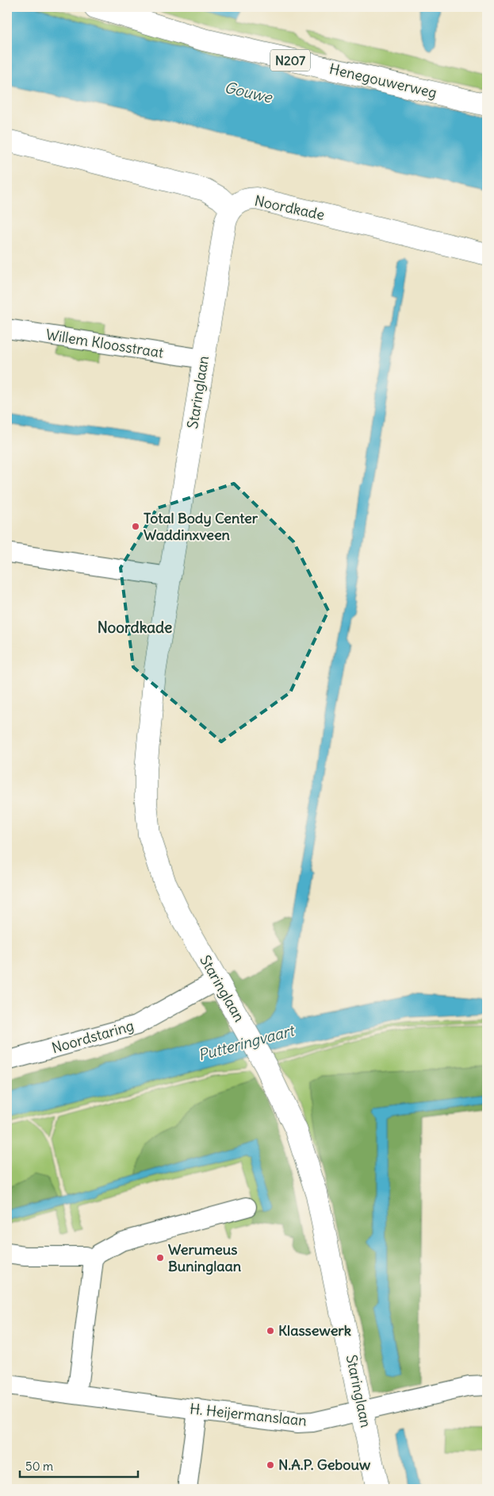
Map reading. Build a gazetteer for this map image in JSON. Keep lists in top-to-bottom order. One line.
{"streets":{"street":["N207","Henegouwerweg","Noordkade","Willem Kloosstraat","Staringlaan","Noordstaring","H. Heijermanslaan"]},"crossings":[["Noordkade","Staringlaan"],["Willem Kloosstraat","Staringlaan"],["Staringlaan","Noordstaring"],["Staringlaan","H. Heijermanslaan"]],"districts":["Noordkade"],"water":["Gouwe","Putteringvaart"],"places":["Total Body Center Waddinxveen","Werumeus Buninglaan","Klassewerk","N.A.P. Gebouw"],"scale_bar":"50 m"}
